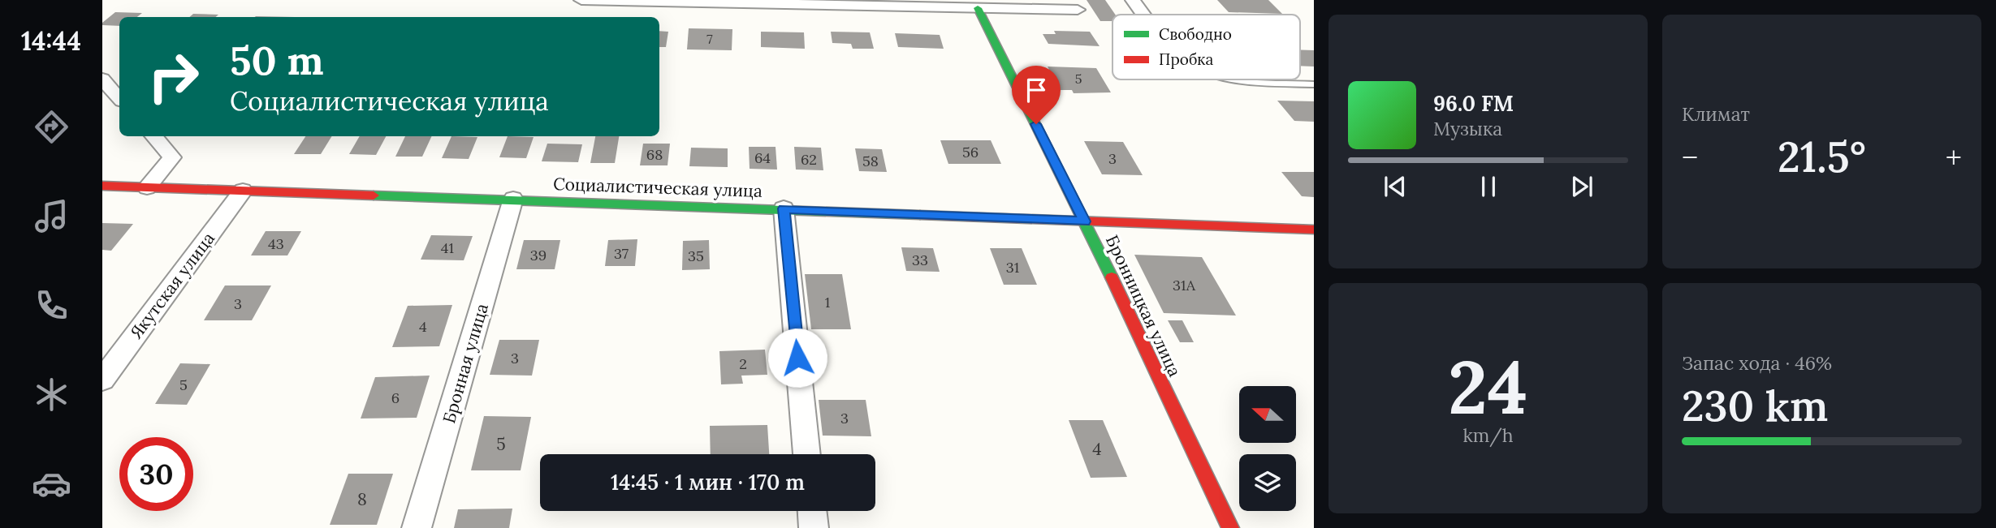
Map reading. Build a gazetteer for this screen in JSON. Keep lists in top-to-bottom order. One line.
{"streets":{"street":["Социалистическая улица","Якутская улица","Бронницкая улица","Бронная улица"]},"crossings":[["Социалистическая улица","Якутская улица"],["Социалистическая улица","Бронницкая улица"],["Социалистическая улица","Бронная улица"]],"house_numbers":["7","5","56","68","64","3","62","58","43","41","37","39","35","33","31","31А","1","3","4","3","2","5","6","3","5","4","8"],"legend":["Свободно","Пробка"],"north":"left","page":{"tabs":"14:44","tile":["Климат",["24","km/h"],["Запас хода · 46%","230 km"]],"turn":["50 m","Социалистическая улица"],"song":["96.0 FM","Музыка"],"heat":["−","21.5°","+"],"limit":"30","trip":"14:45 · 1 мин · 170 m"}}
